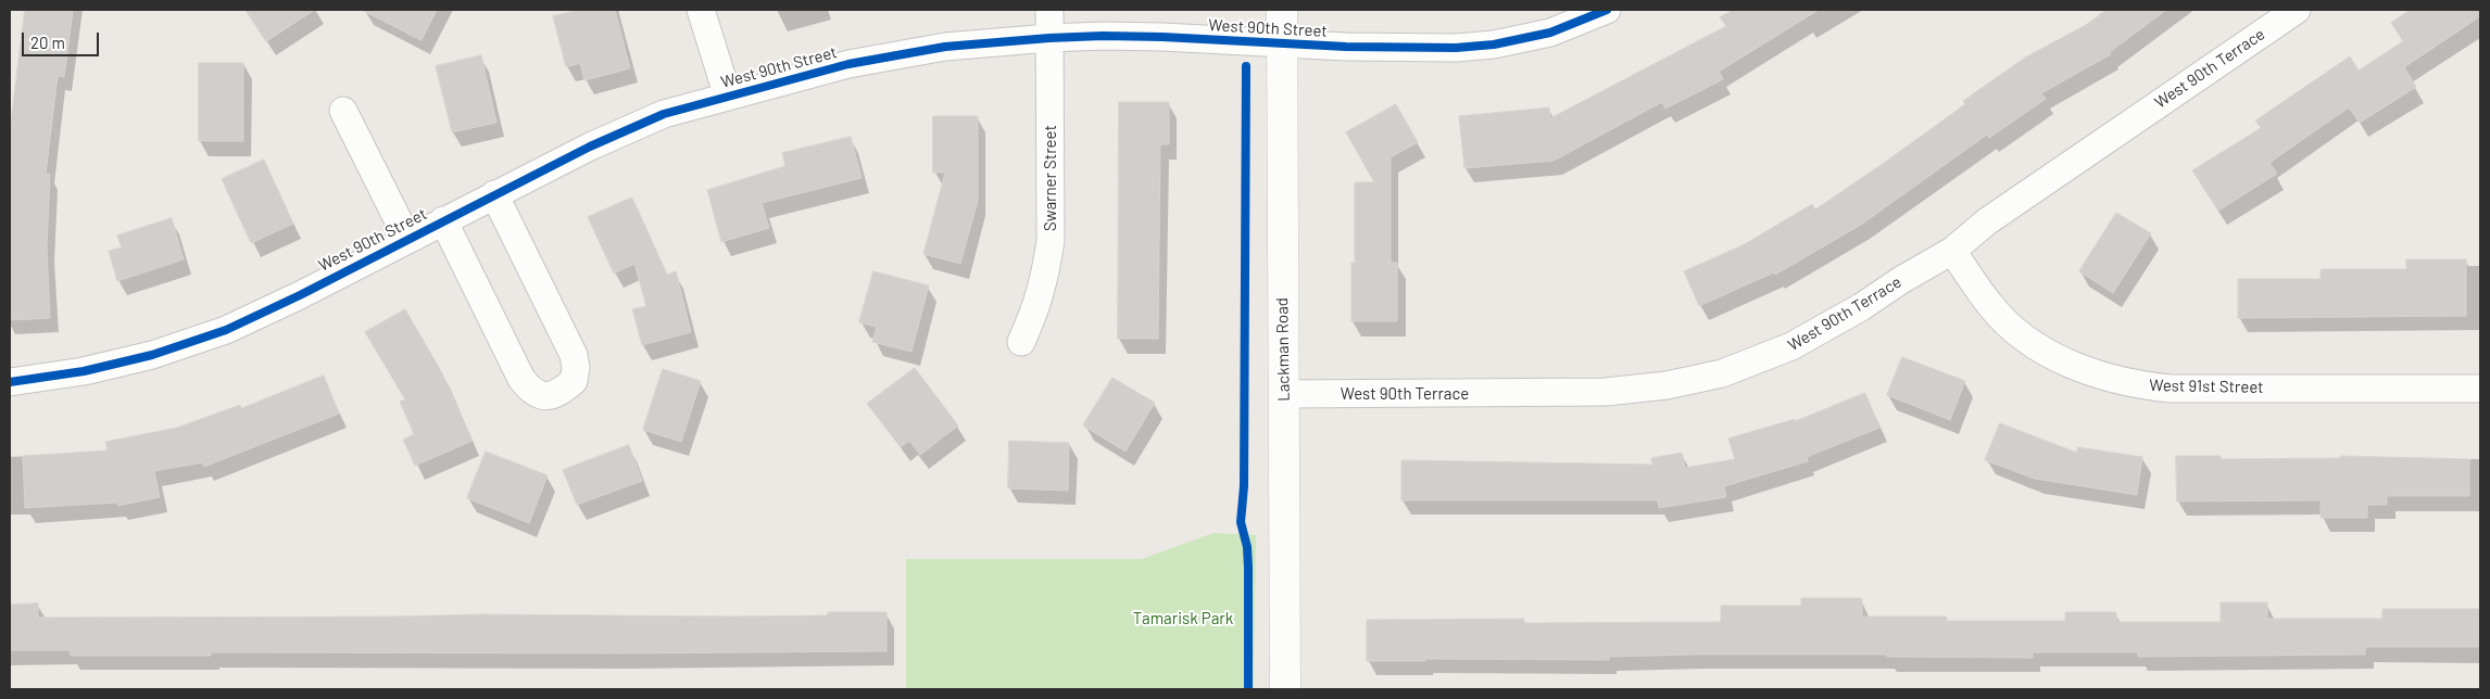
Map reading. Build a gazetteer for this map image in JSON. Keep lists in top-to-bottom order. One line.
{"streets":{"main road":["Lackman Road"],"street":["West 90th Street","West 90th Terrace","Swarner Street","West 91st Street"]},"crossings":[["West 90th Street","Swarner Street"],["West 90th Street","Lackman Road"],["West 90th Terrace","Lackman Road"],["West 90th Terrace","West 91st Street"]],"parks":["Tamarisk Park"],"scale_bar":"20 m"}
